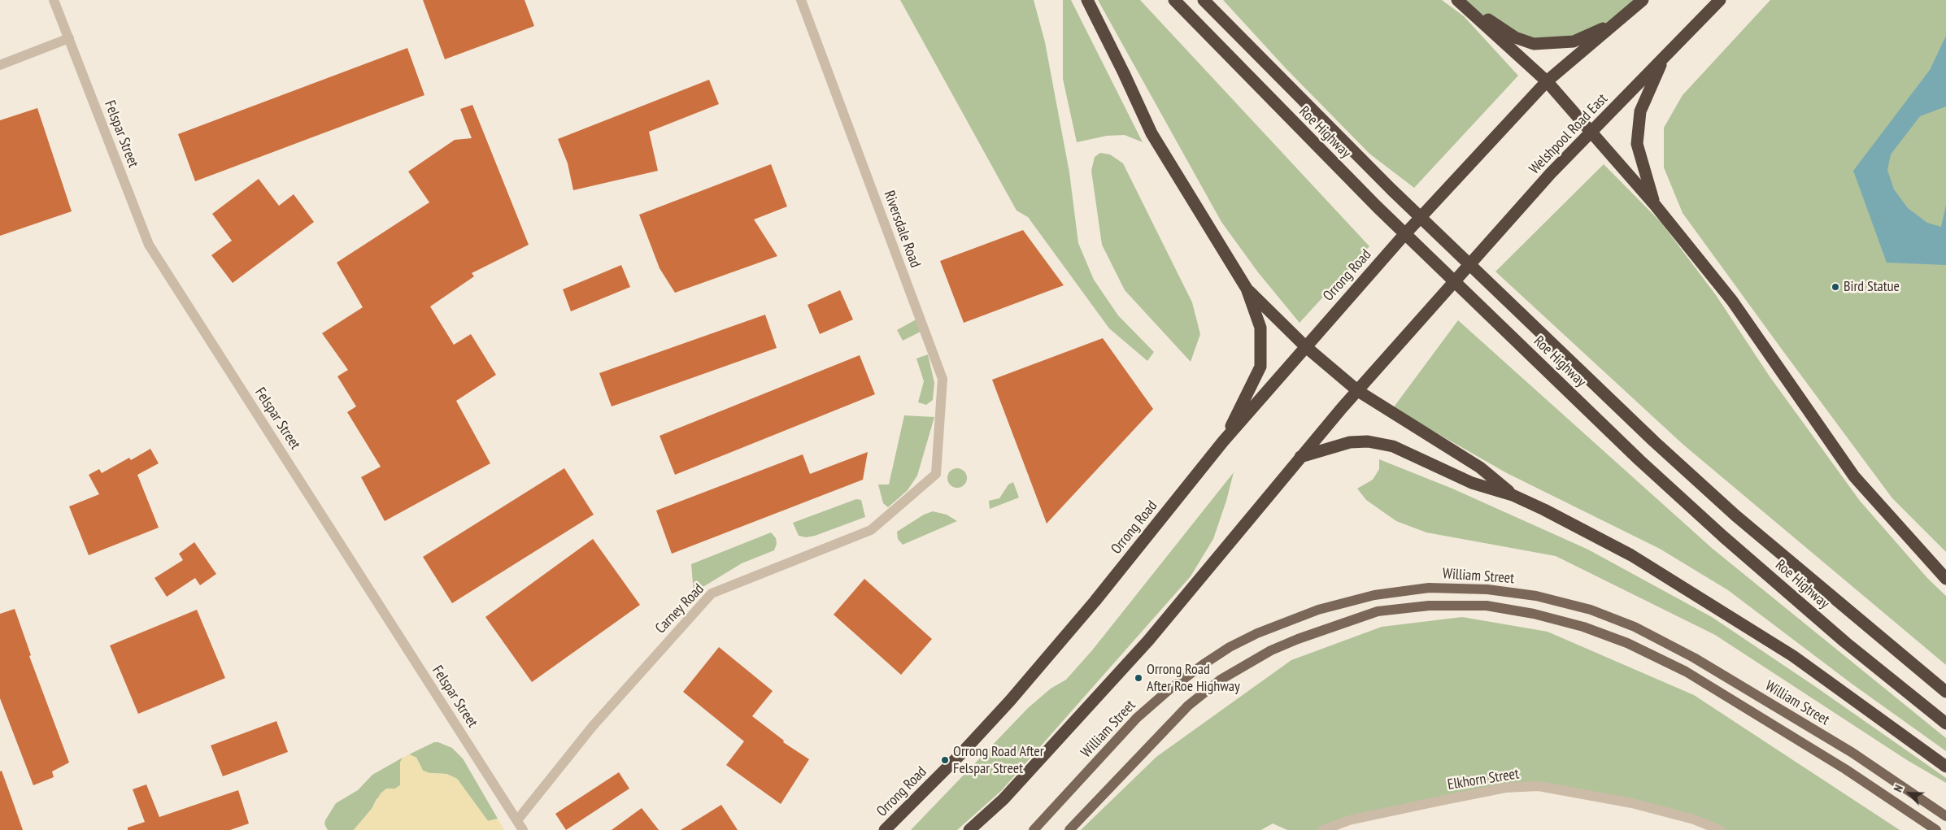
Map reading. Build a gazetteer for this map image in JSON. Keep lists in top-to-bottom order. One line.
{"streets":{"highway":["Roe Highway","Welshpool Road East","Orrong Road"],"main road":["William Street"],"street":["Felspar Street","Riversdale Road","Carney Road","Elkhorn Street"]},"crossings":[["Felspar Street","Carney Road"],["Riversdale Road","Carney Road"]],"places":["Bird Statue","Orrong Road After Roe Highway","Orrong Road After Felspar Street"],"north":"top left"}
